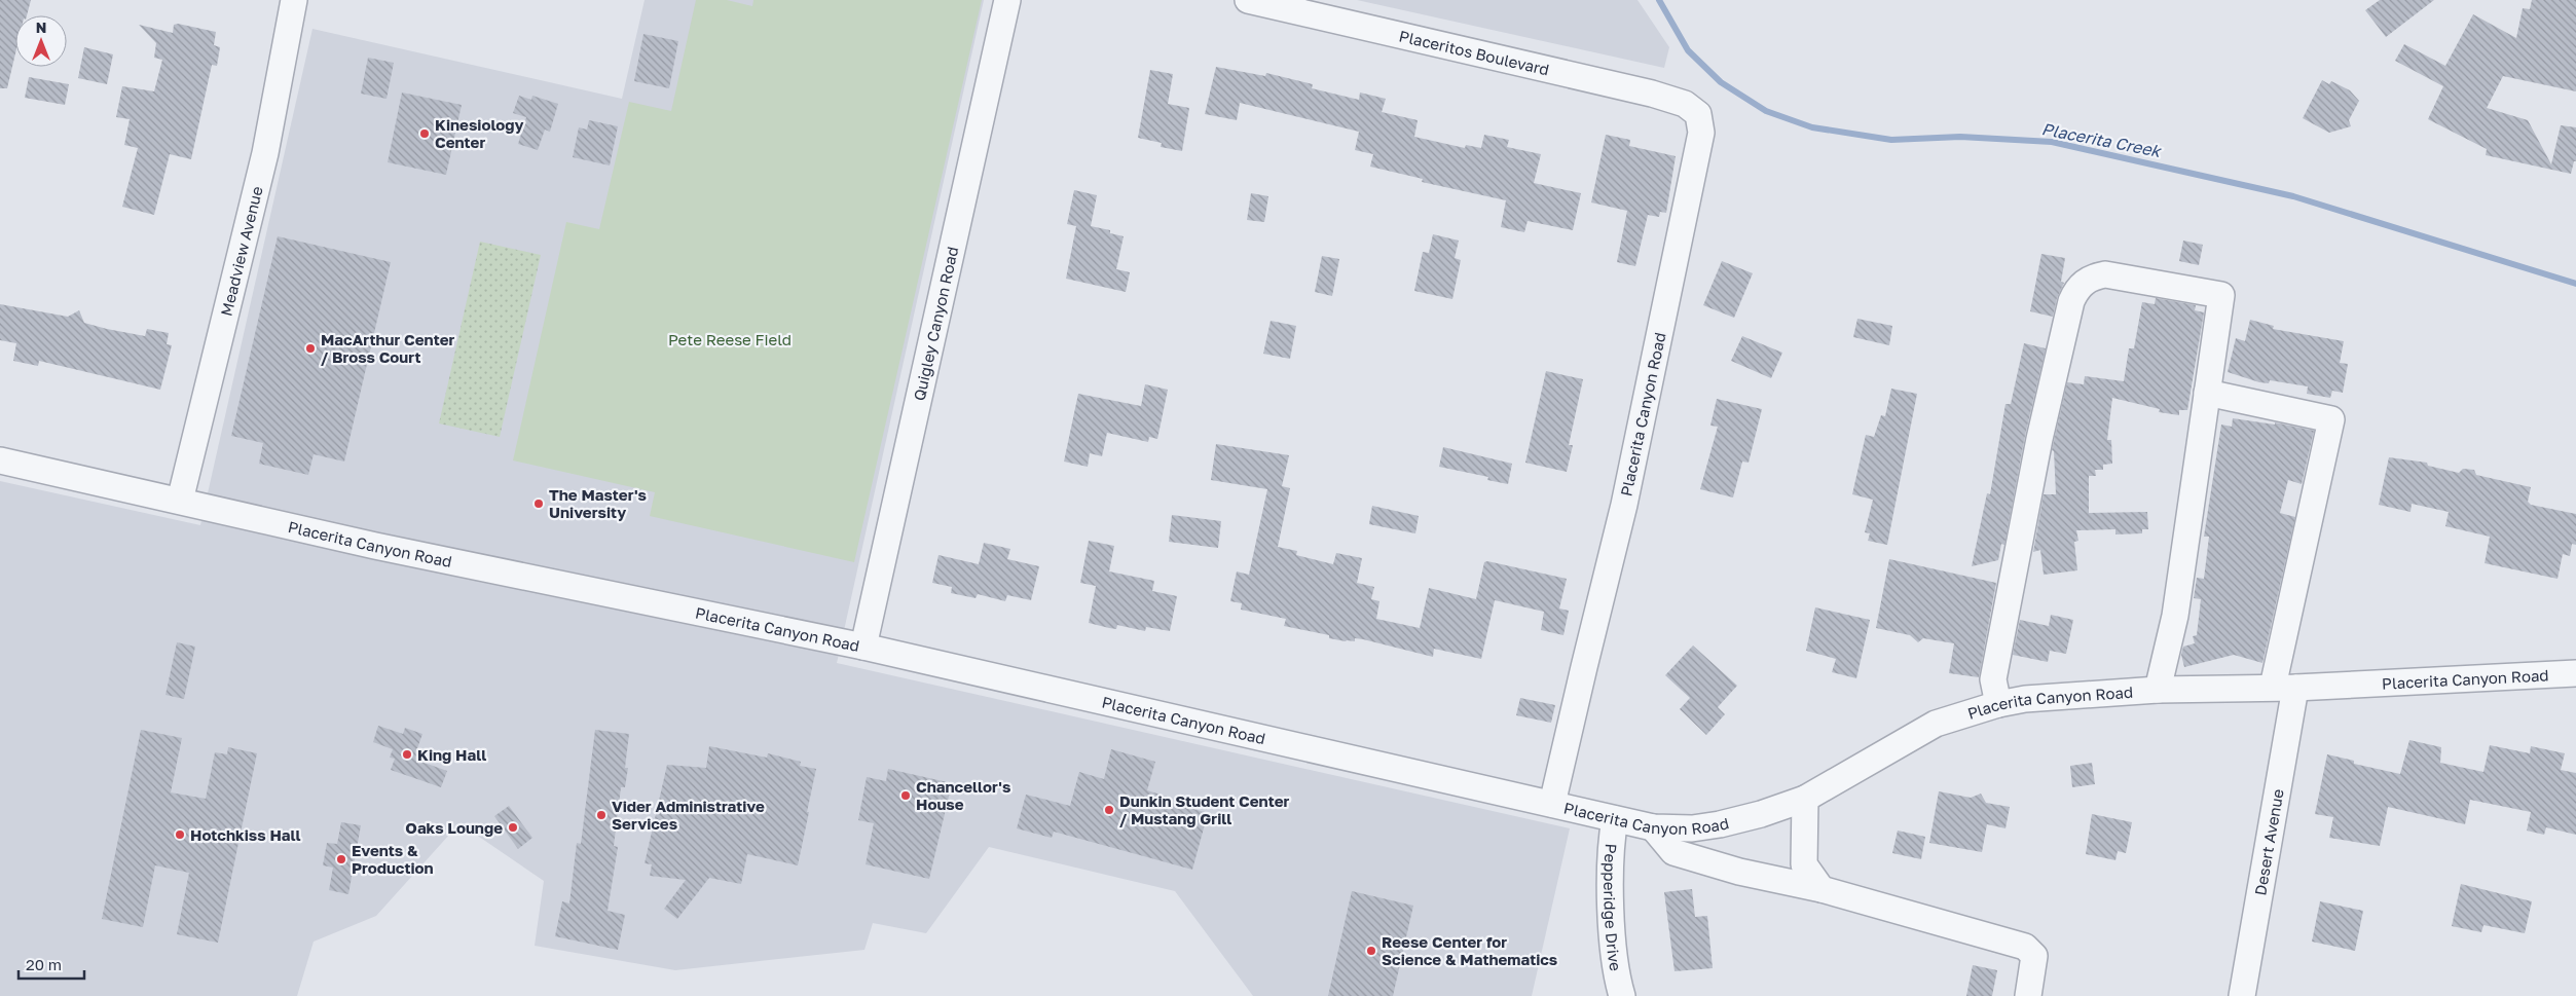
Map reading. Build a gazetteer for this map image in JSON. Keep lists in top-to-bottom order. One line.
{"streets":{"street":["Placeritos Boulevard","Meadview Avenue","Quigley Canyon Road","Placerita Canyon Road","Desert Avenue","Pepperidge Drive"]},"crossings":[["Placeritos Boulevard","Placerita Canyon Road"],["Meadview Avenue","Placerita Canyon Road"],["Quigley Canyon Road","Placerita Canyon Road"],["Placerita Canyon Road","Desert Avenue"],["Placerita Canyon Road","Pepperidge Drive"]],"water":["Placerita Creek"],"parks":["Pete Reese Field"],"places":["Kinesiology Center","MacArthur Center / Bross Court","The Master's University","King Hall","Chancellor's House","Dunkin Student Center / Mustang Grill","Vider Administrative Services","Oaks Lounge","Hotchkiss Hall","Events & Production","Reese Center for Science & Mathematics"],"scale_bar":"20 m","north":"top"}
